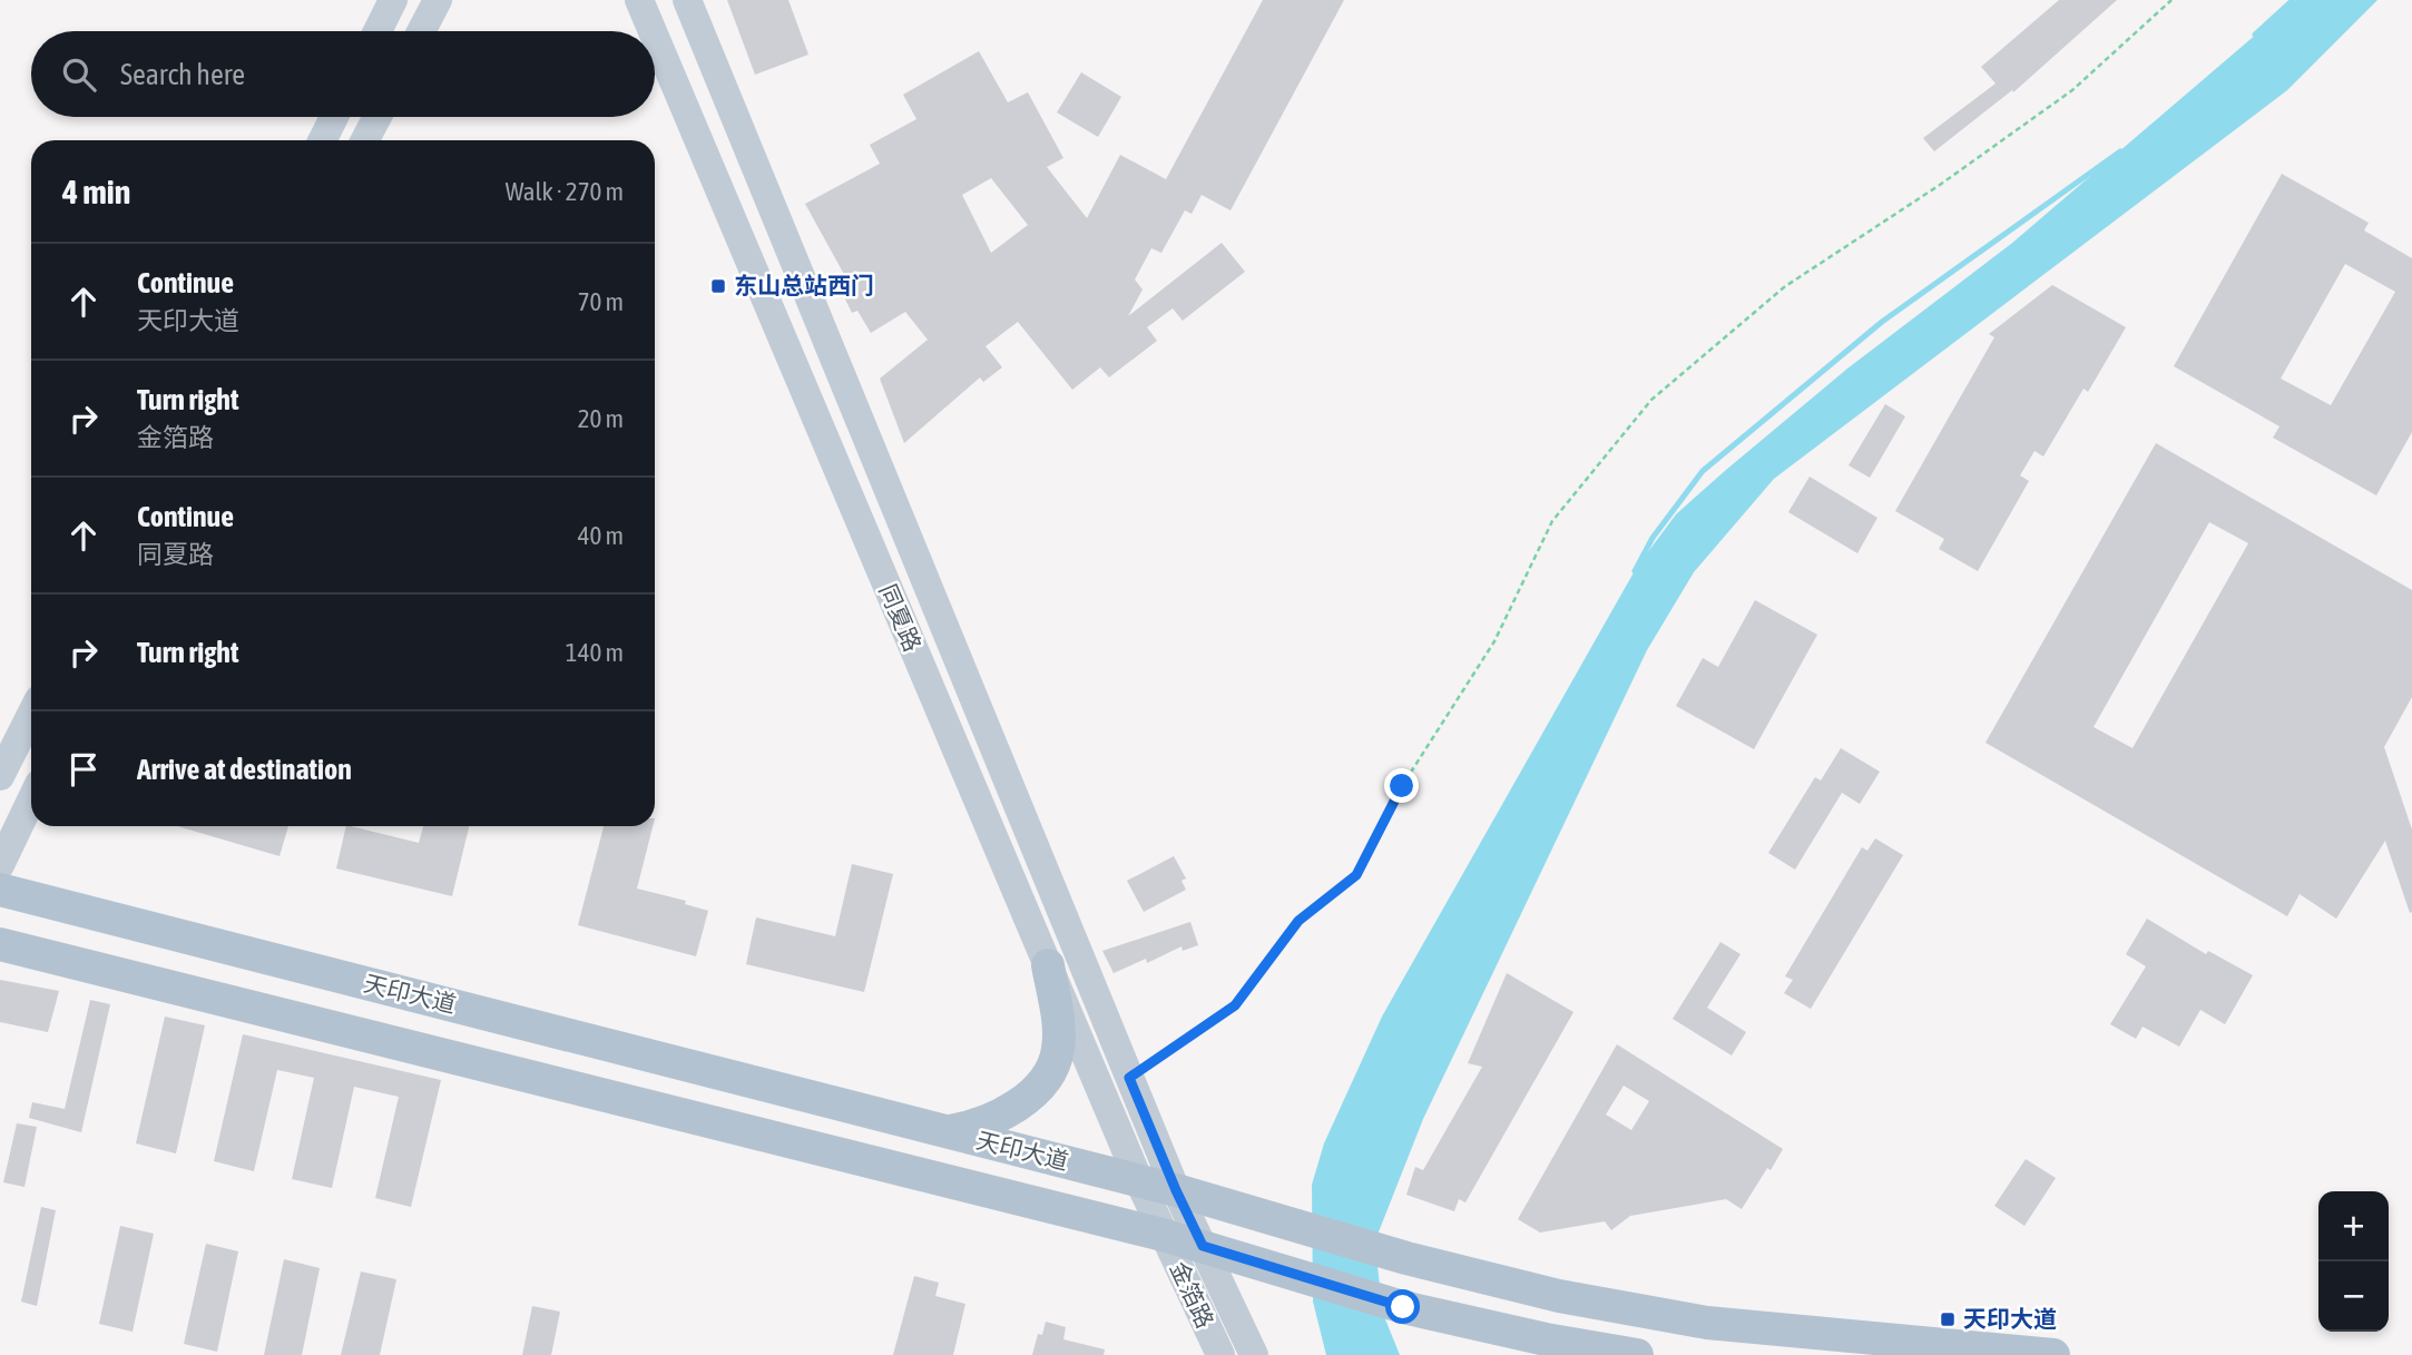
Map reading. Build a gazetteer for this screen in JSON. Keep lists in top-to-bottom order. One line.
{"streets":{"main road":["同夏路","天印大道","金箔路"]},"crossings":[["同夏路","天印大道"],["同夏路","金箔路"],["天印大道","金箔路"]],"places":{"transit":["东山总站西门","天印大道"]},"page":{"search":"Search here","heading":["4 min","Walk · 270 m"],"list":[["Continue","天印大道","70 m"],["Turn right","金箔路","20 m"],["Continue","同夏路","40 m"],["Turn right","140 m"],"Arrive at destination"],"map_buttons":["+","−"]}}
